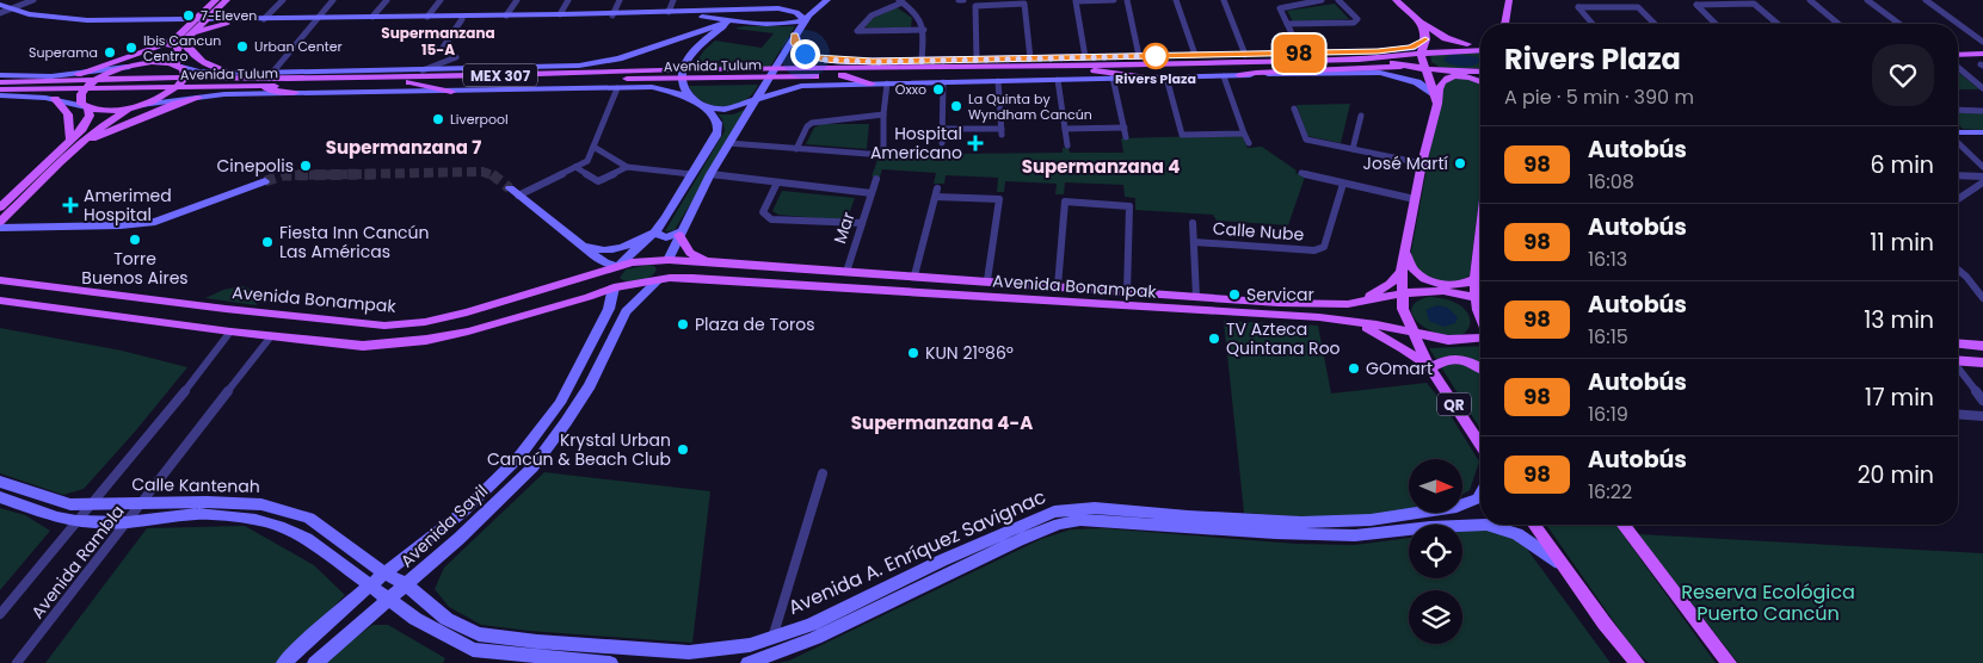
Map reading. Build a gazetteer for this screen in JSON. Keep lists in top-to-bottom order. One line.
{"streets":{"main road":["Avenida Tulum","MEX 307","Avenida Bonampak","QR"],"street":["Mar","Calle Nube","Calle Kantenah","Avenida Sayil","Avenida A. Enríquez Savignac","Avenida Rambla"]},"crossings":[["Mar","Avenida Bonampak"],["Calle Nube","Avenida Bonampak"],["Avenida Bonampak","QR"],["Avenida Bonampak","Avenida Sayil"],["Calle Kantenah","Avenida Sayil"],["Calle Kantenah","Avenida A. Enríquez Savignac"],["Calle Kantenah","Avenida Rambla"],["Avenida Sayil","Avenida A. Enríquez Savignac"]],"districts":["Supermanzana 15-A","Supermanzana 7","Supermanzana 4","Supermanzana 4-A"],"parks":["Reserva Ecológica Puerto Cancún"],"places":{"other":["7-Eleven","Urban Center","Ibis Cancun Centro","Superama","Rivers Plaza","Oxxo","La Quinta by Wyndham Cancún","Liverpool","José Martí","Cinepolis","Torre Buenos Aires","Fiesta Inn Cancún Las Américas","Servicar","Plaza de Toros","TV Azteca Quintana Roo","KUN 21º86º","GOmart","Krystal Urban Cancún & Beach Club"],"health":["Hospital Americano","Amerimed Hospital"]},"lines":["bus line 98"],"north":"right","page":{"on_map":"98","heading":["Rivers Plaza","A pie · 5 min · 390 m"],"list":[{"mark":"98","name":"Autobús","note":"16:08","value":"6 min"},{"mark":"98","name":"Autobús","note":"16:13","value":"11 min"},{"mark":"98","name":"Autobús","note":"16:15","value":"13 min"},{"mark":"98","name":"Autobús","note":"16:19","value":"17 min"},{"mark":"98","name":"Autobús","note":"16:22","value":"20 min"}]}}
